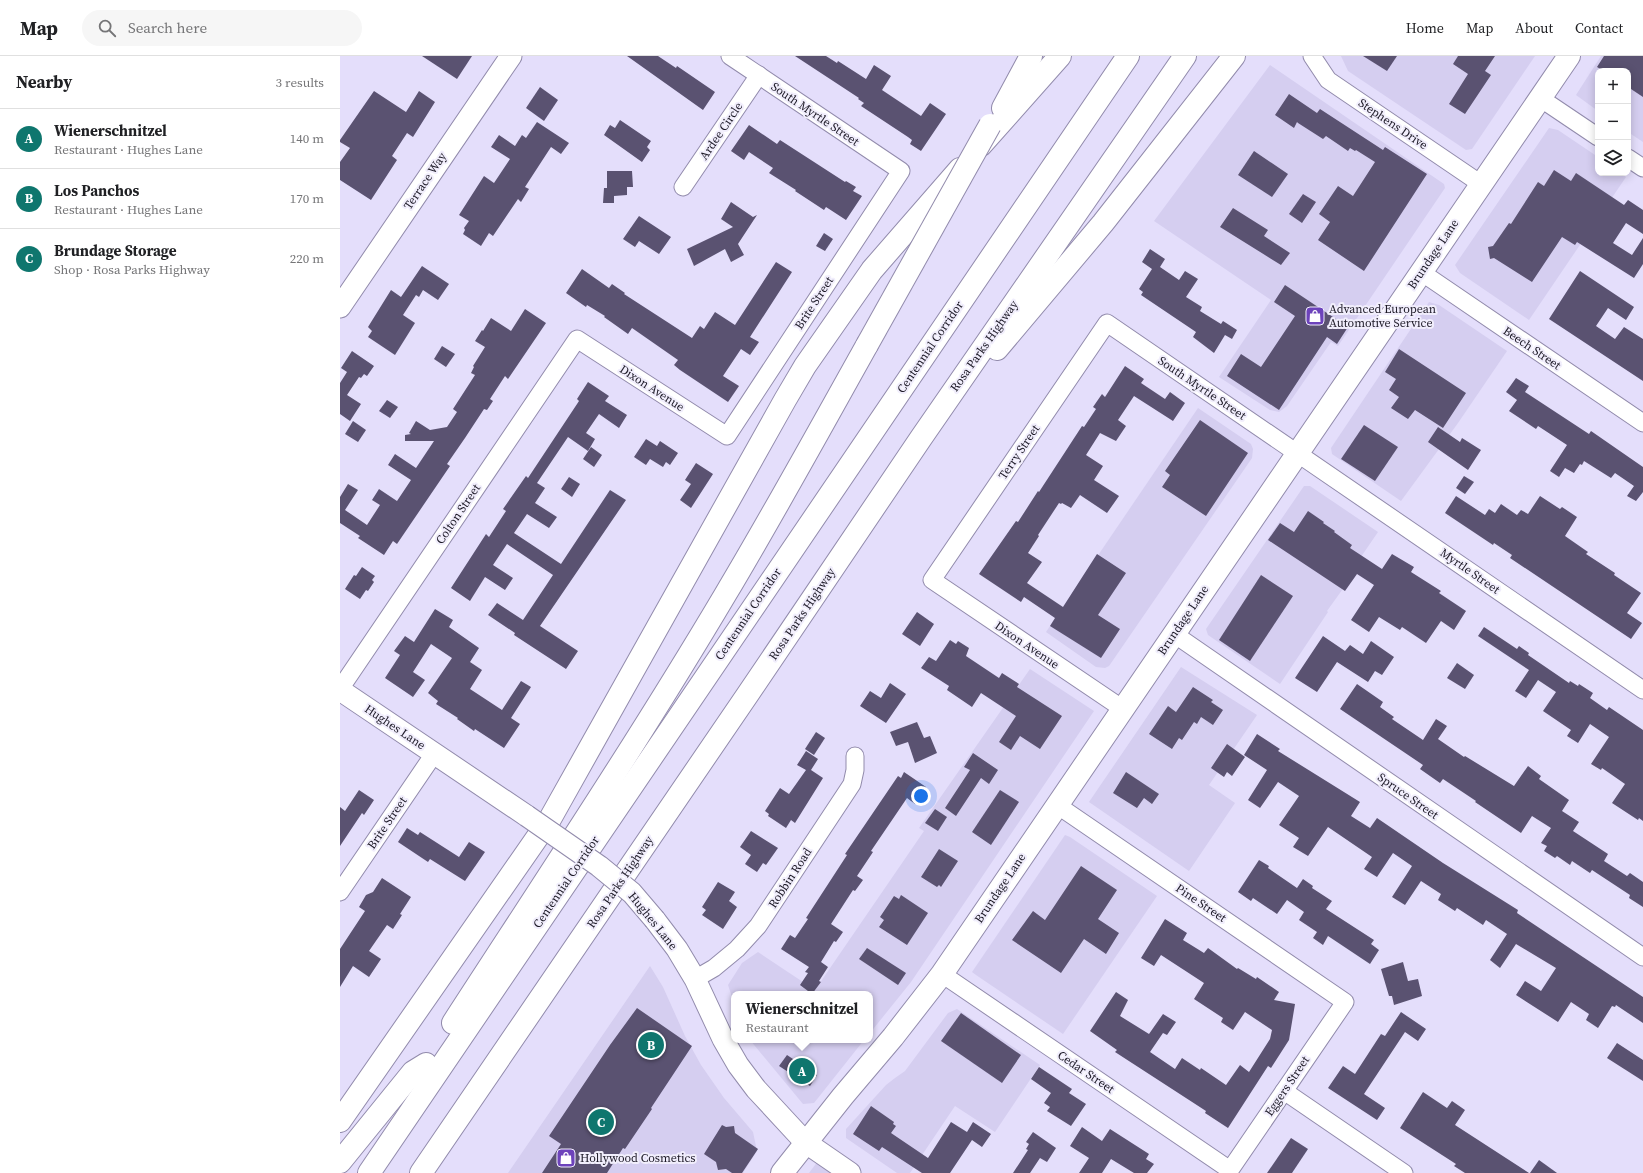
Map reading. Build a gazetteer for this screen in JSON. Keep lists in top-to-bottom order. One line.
{"streets":{"main road":["Brundage Lane","Rosa Parks Highway","Centennial Corridor"],"street":["South Myrtle Street","Stephens Drive","Ardee Circle","Terrace Way","Brite Street","Beech Street","Dixon Avenue","Terry Street","Colton Street","Myrtle Street","Hughes Lane","Spruce Street","Robbin Road","Pine Street","Cedar Street","Eggers Street"]},"crossings":[["South Myrtle Street","Ardee Circle"],["South Myrtle Street","Brundage Lane"],["South Myrtle Street","Brite Street"],["South Myrtle Street","Terry Street"],["South Myrtle Street","Myrtle Street"],["Stephens Drive","Brundage Lane"],["Brundage Lane","Beech Street"],["Brundage Lane","Dixon Avenue"],["Brundage Lane","Myrtle Street"],["Brundage Lane","Hughes Lane"],["Brundage Lane","Spruce Street"],["Brundage Lane","Pine Street"],["Brundage Lane","Cedar Street"],["Brite Street","Dixon Avenue"],["Brite Street","Hughes Lane"],["Dixon Avenue","Terry Street"],["Dixon Avenue","Colton Street"],["Colton Street","Hughes Lane"],["Hughes Lane","Robbin Road"],["Pine Street","Eggers Street"],["Cedar Street","Eggers Street"]],"places":{"shop":["Advanced European Automotive Service","Hollywood Cosmetics"]},"page":{"header":"Map","search":"Search here","nav":["Home","Map","About","Contact"],"heading":["Nearby","3 results"],"map_buttons":["+","−"],"list":[{"mark":"A","name":"Wienerschnitzel","note":"Restaurant · Hughes Lane","value":"140 m"},{"mark":"B","name":"Los Panchos","note":"Restaurant · Hughes Lane","value":"170 m"},{"mark":"C","name":"Brundage Storage","note":"Shop · Rosa Parks Highway","value":"220 m"}],"popup":["Wienerschnitzel","Restaurant"],"pins":["B","A","C"]}}
